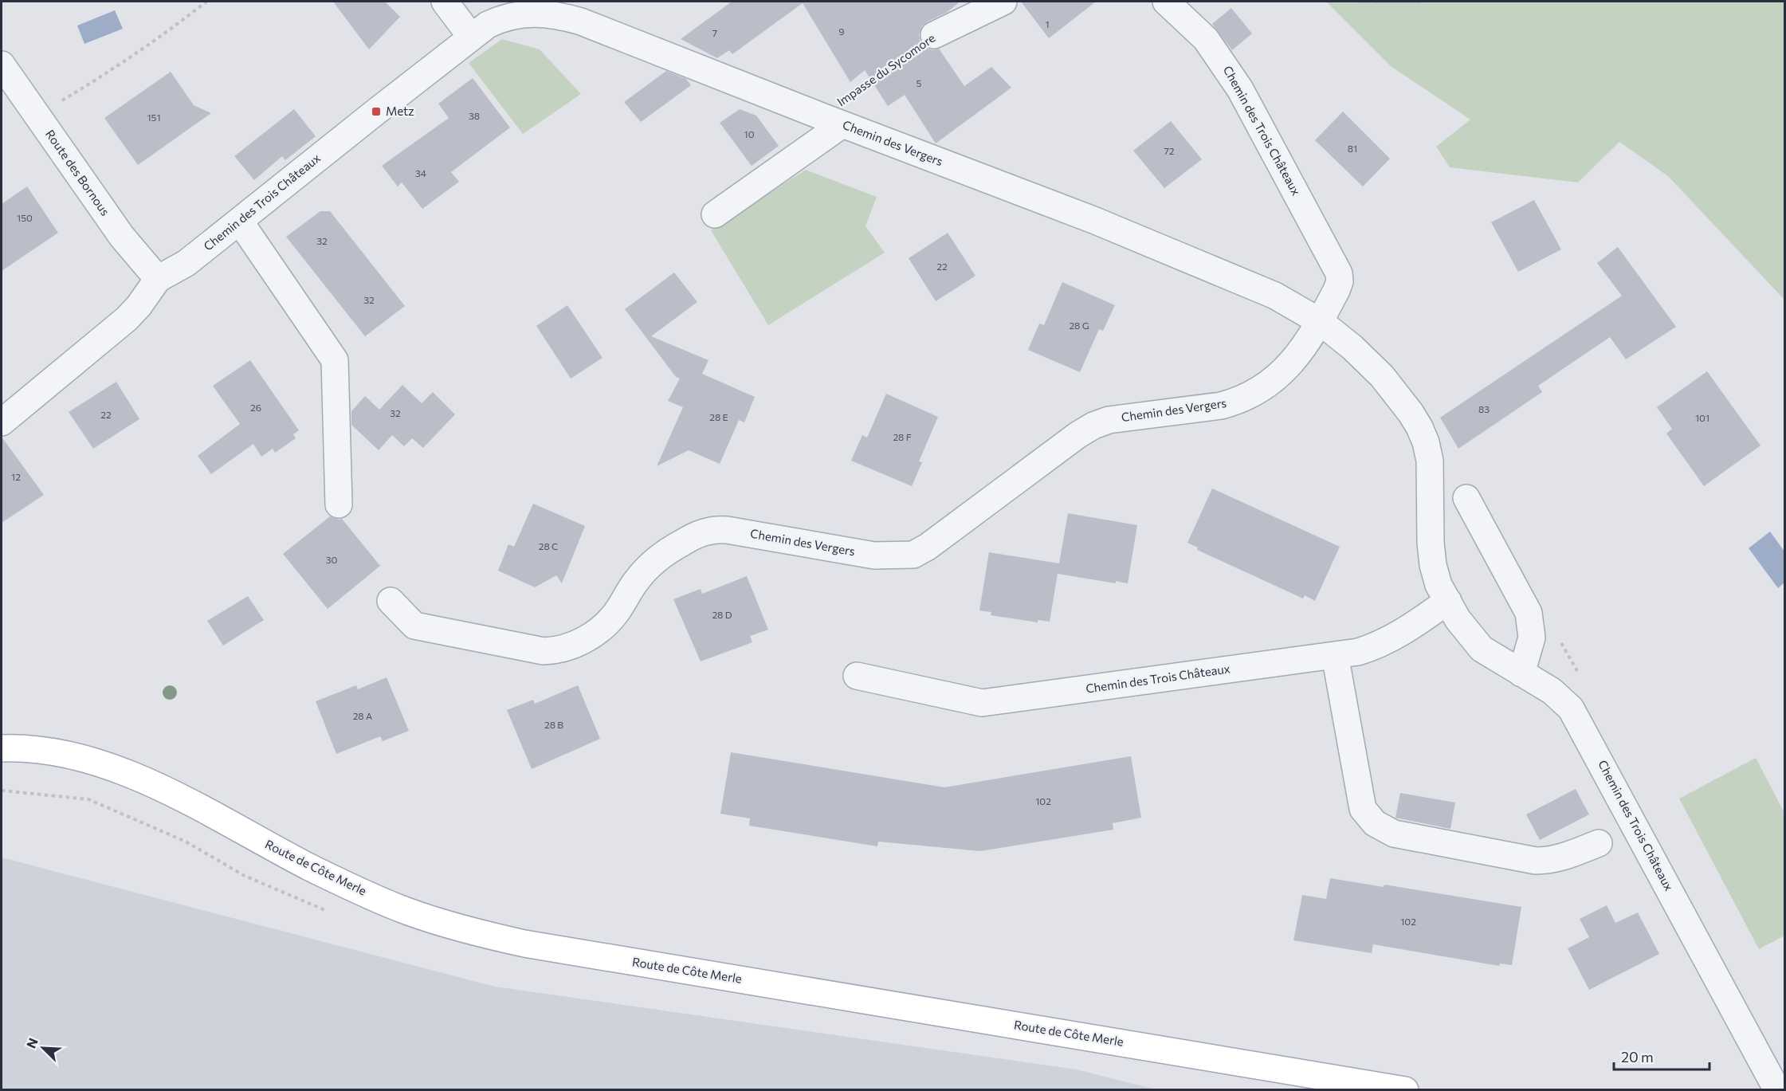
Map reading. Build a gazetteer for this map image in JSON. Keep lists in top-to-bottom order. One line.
{"streets":{"main road":["Route de Côte Merle"],"street":["Impasse du Sycomore","Chemin des Trois Châteaux","Chemin des Vergers","Route des Bornous"]},"crossings":[["Impasse du Sycomore","Chemin des Vergers"],["Chemin des Trois Châteaux","Chemin des Vergers"],["Chemin des Trois Châteaux","Route des Bornous"]],"places":{"transit":["Metz"]},"house_numbers":["1","9","7","5","38","151","10","81","72","34","150","32","22","32","28 G","26","83","32","22","28 E","101","28 F","12","28 C","30","28 D","28 A","28 B","102","102"],"scale_bar":"20 m","north":"top left"}
